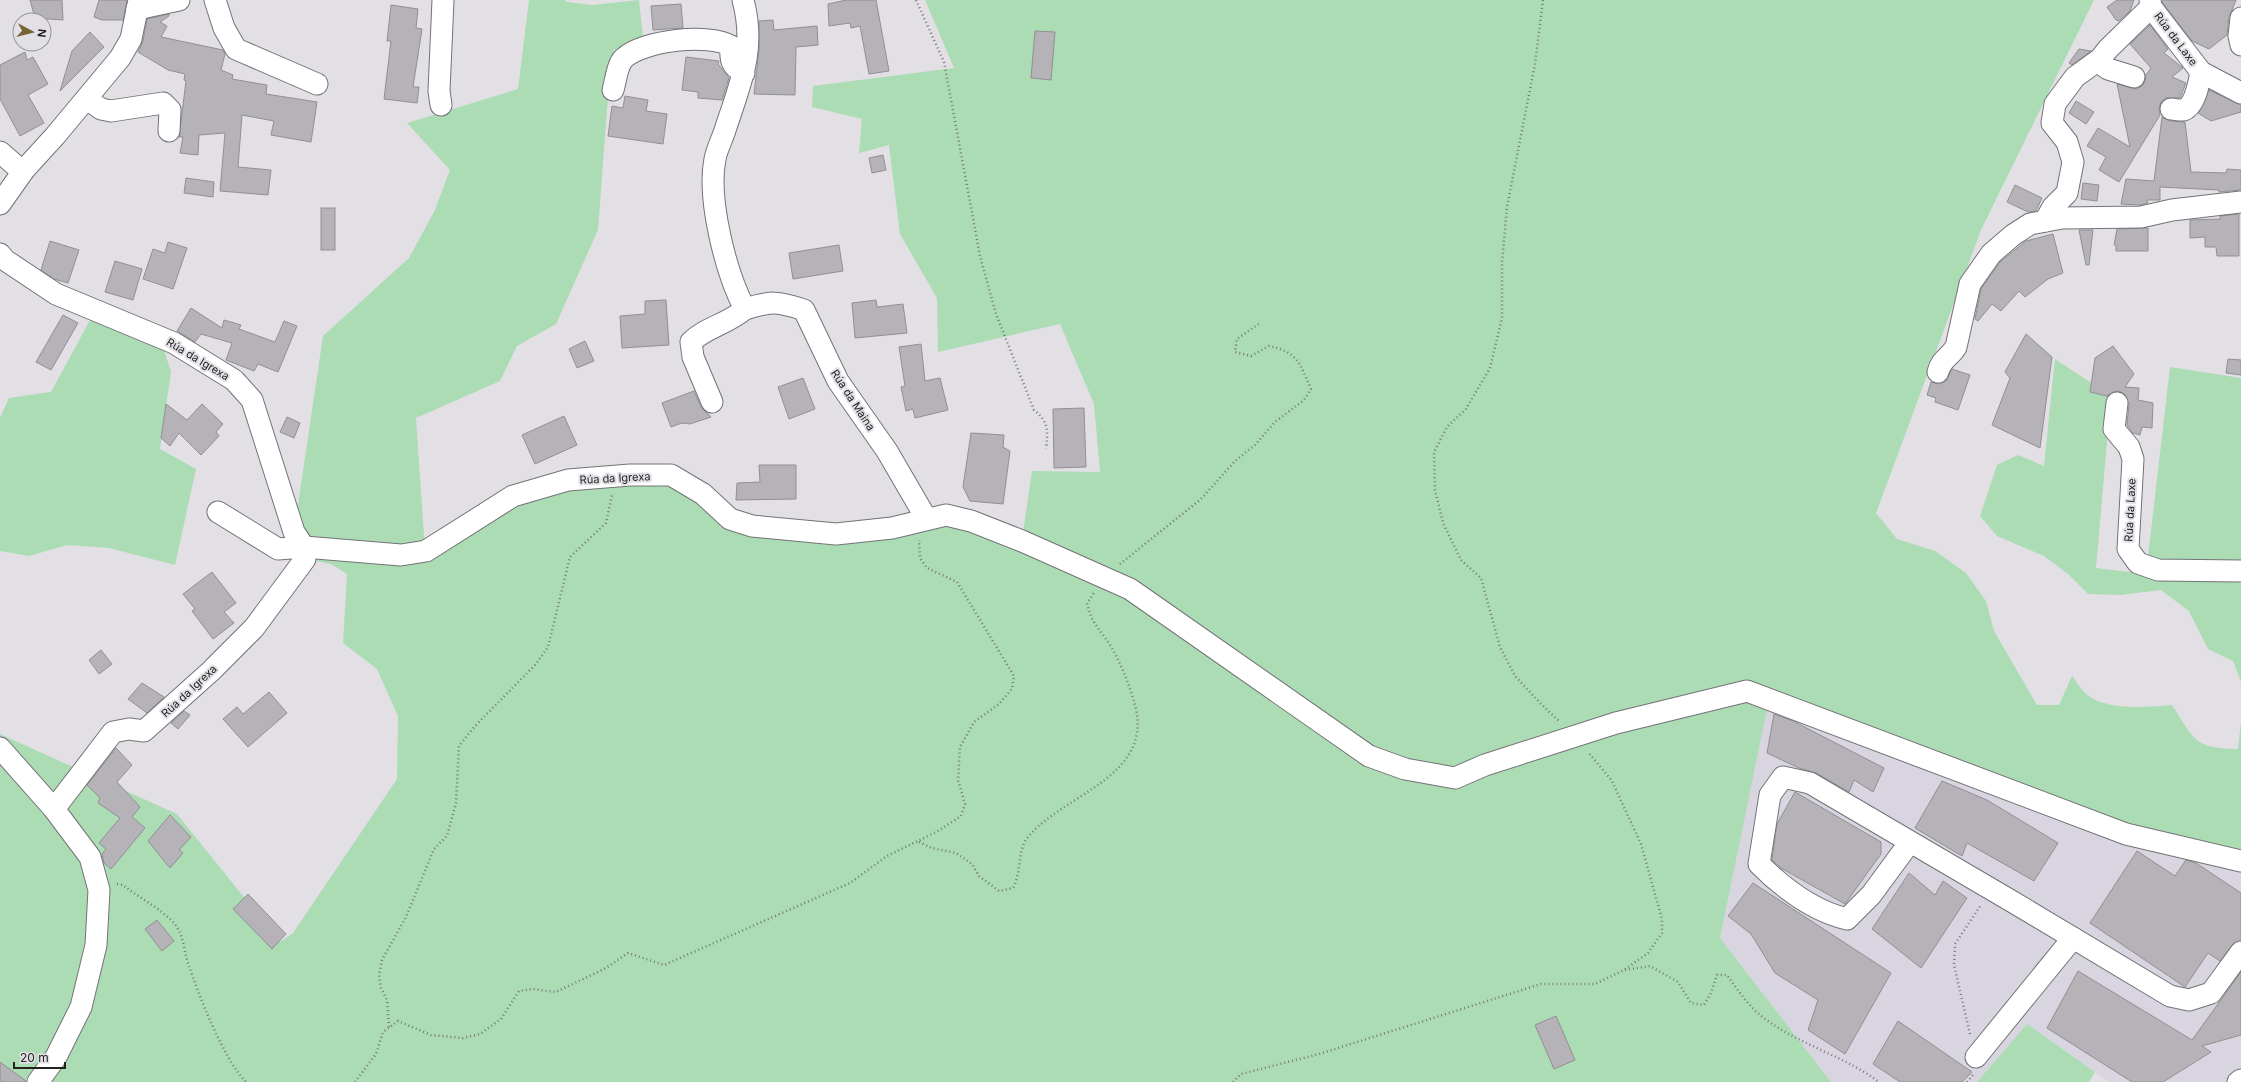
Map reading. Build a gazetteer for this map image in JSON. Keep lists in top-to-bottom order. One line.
{"streets":{"street":["Rúa da Laxe","Rúa da Igrexa","Rúa da Maina"]},"crossings":[["Rúa da Igrexa","Rúa da Maina"]],"scale_bar":"20 m","north":"right"}
